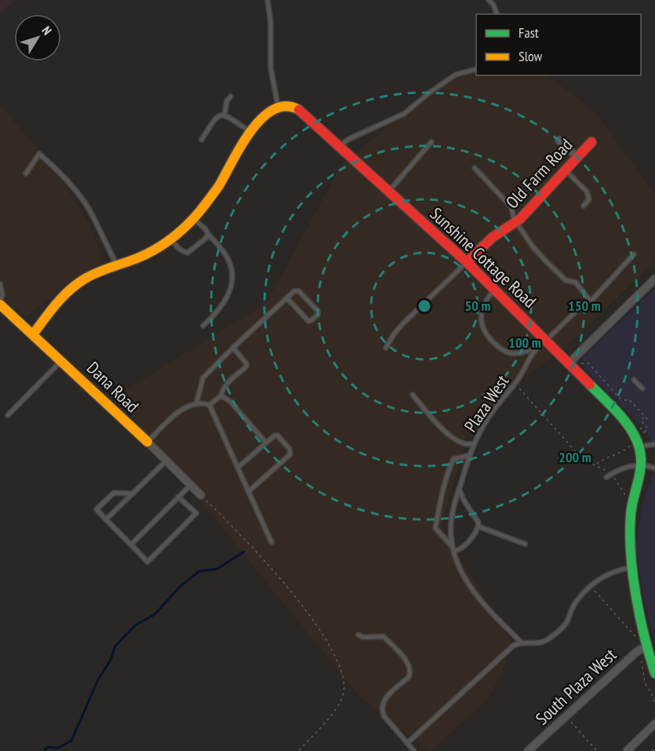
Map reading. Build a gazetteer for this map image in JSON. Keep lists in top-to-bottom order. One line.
{"streets":{"street":["Old Farm Road","Sunshine Cottage Road","Dana Road","South Plaza West"],"lane":["Plaza West"]},"crossings":[["Old Farm Road","Sunshine Cottage Road"],["Sunshine Cottage Road","Plaza West"],["Sunshine Cottage Road","South Plaza West"]],"legend":["Fast","Slow"],"north":"top right","rings":["50 m","150 m","100 m","200 m"]}
